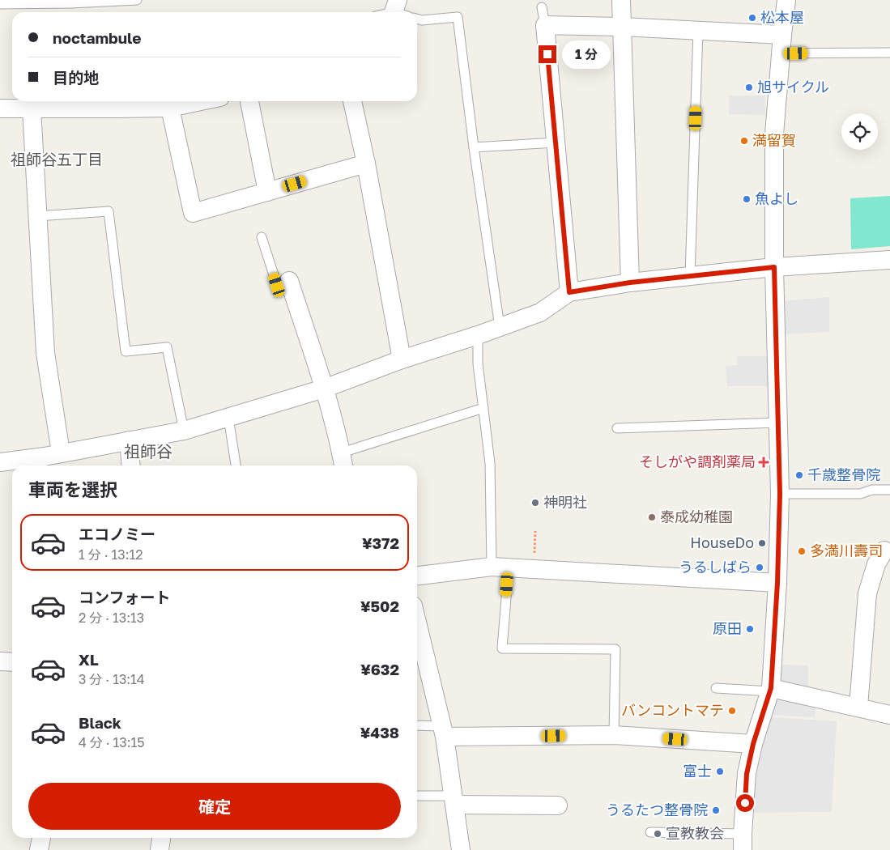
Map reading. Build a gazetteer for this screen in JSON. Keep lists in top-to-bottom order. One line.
{"districts":["祖師谷五丁目","祖師谷"],"places":{"other":["松本屋","旭サイクル","満留賀","魚よし","千歳整骨院","神明社","泰成幼稚園","HouseDo","多満川壽司","うるしばら","原田","バンコントマテ","富士","うるたつ整骨院","宣教教会"],"health":["そしがや調剤薬局"]},"page":{"banner":["noctambule","目的地"],"bubble":"1 分","heading":"車両を選択","list":[{"name":"エコノミー","note":"1 分 · 13:12","value":"¥372"},{"name":"コンフォート","note":"2 分 · 13:13","value":"¥502"},{"name":"XL","note":"3 分 · 13:14","value":"¥632"},{"name":"Black","note":"4 分 · 13:15","value":"¥438"}],"buttons":"確定"}}
